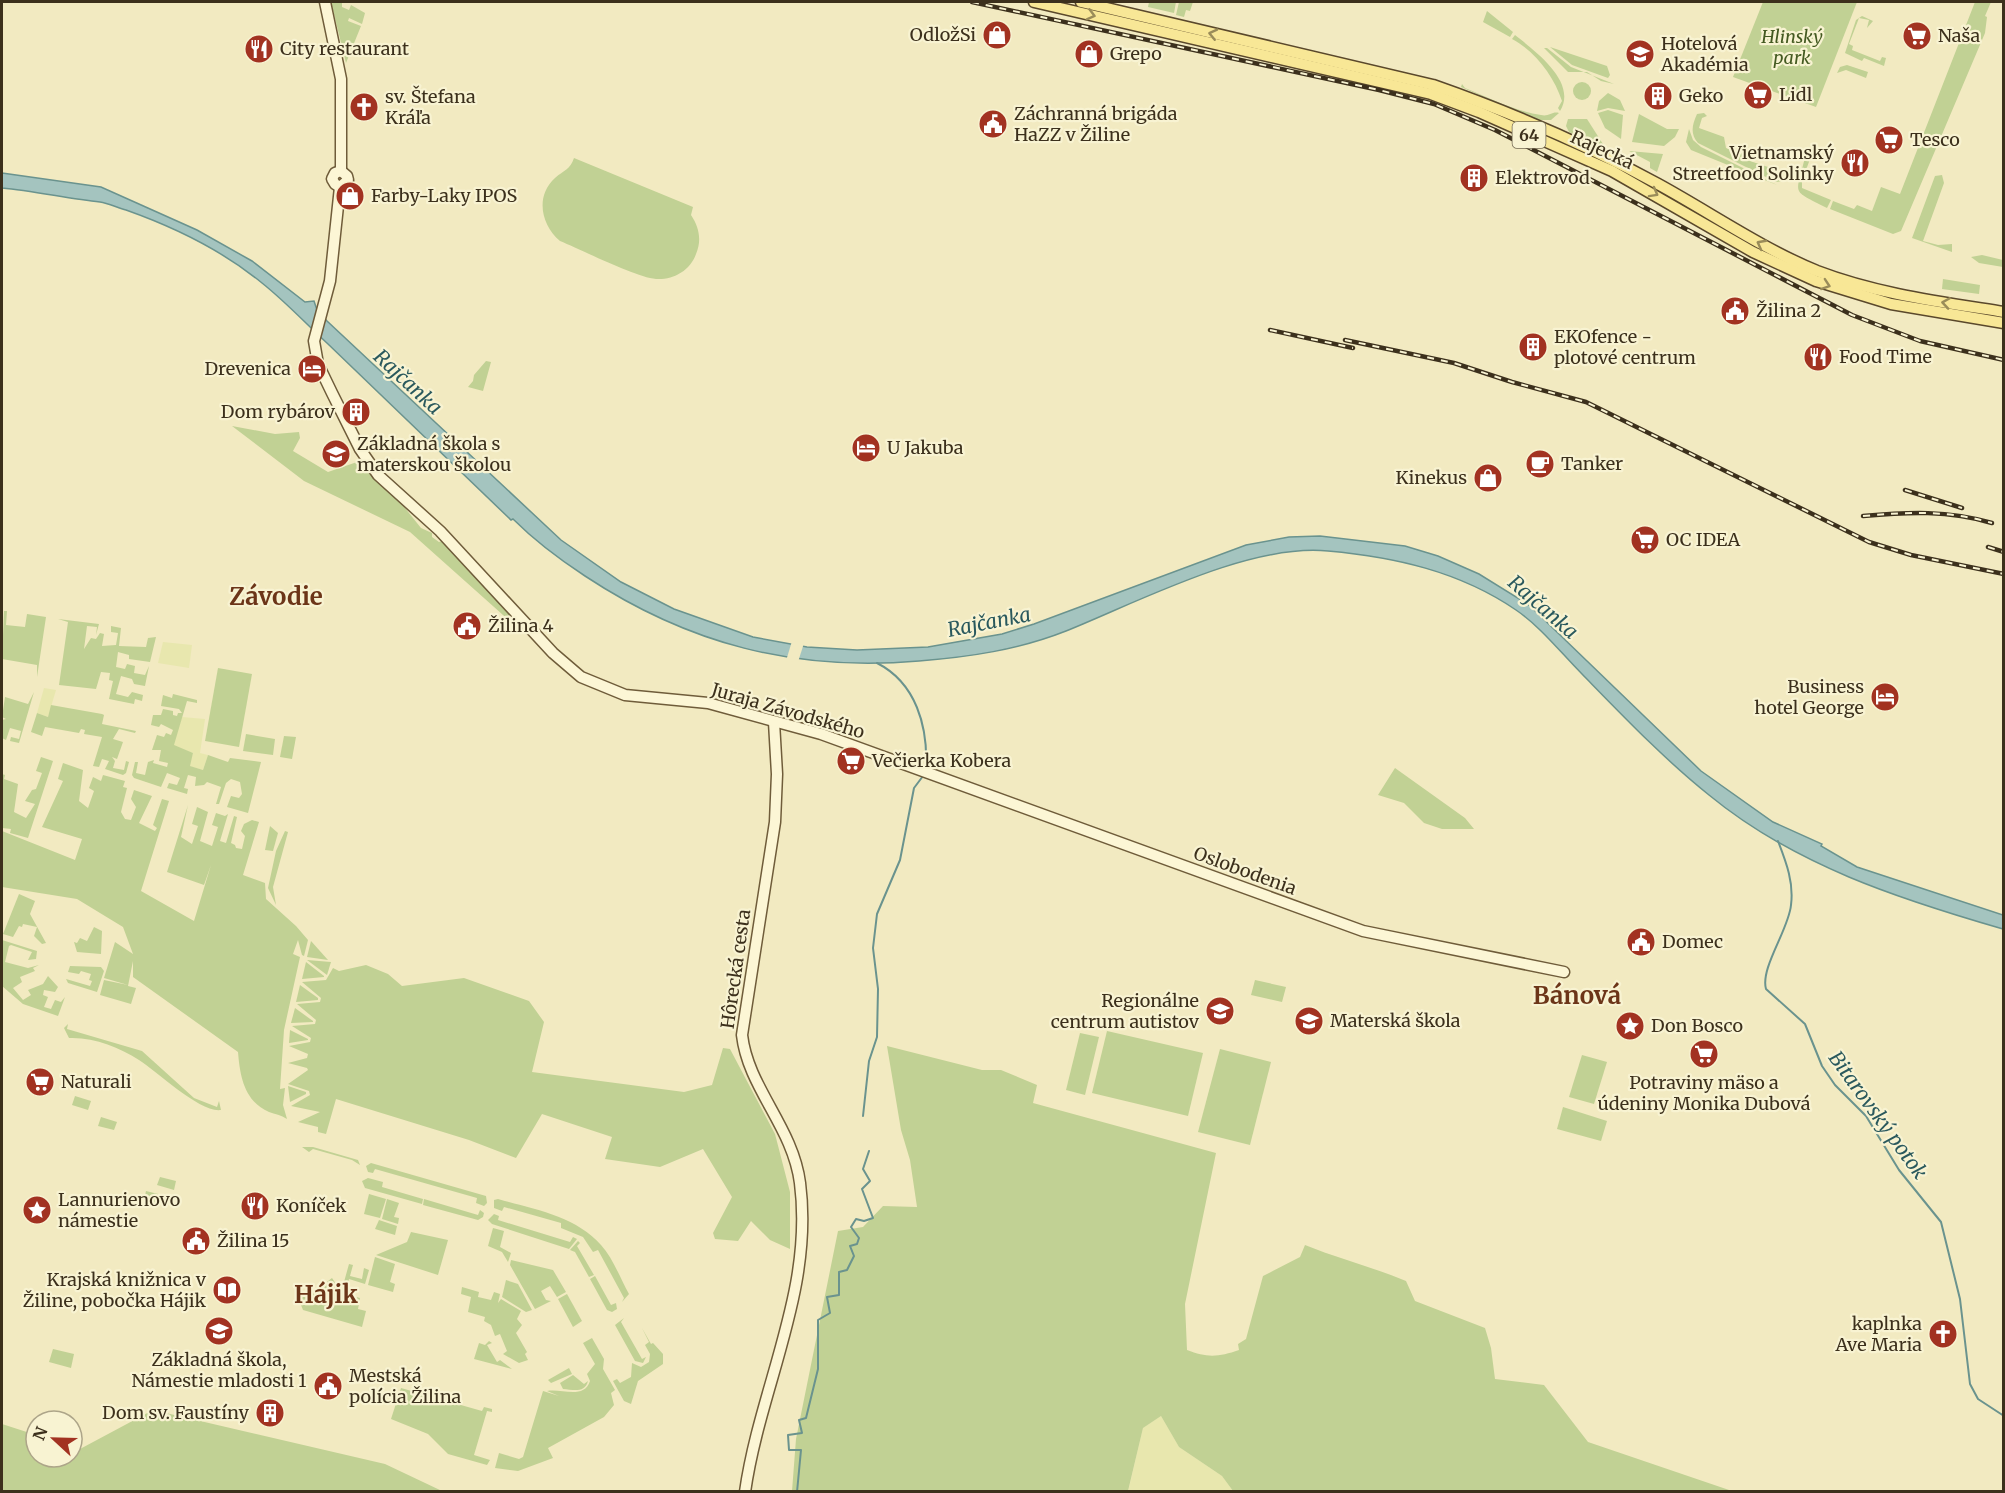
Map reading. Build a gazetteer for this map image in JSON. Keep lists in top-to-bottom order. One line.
{"streets":{"main road":["64","Rajecká"],"street":["Juraja Závodského","Oslobodenia","Hôrecká cesta"]},"crossings":[["Juraja Závodského","Oslobodenia"],["Juraja Závodského","Hôrecká cesta"]],"districts":["Závodie","Bánová","Hájik"],"water":["Rajčanka","Bitarovský potok"],"parks":["Hlinský park"],"places":{"shop":["OdložSi","Grepo","Farby-Laky IPOS","Kinekus"],"supermarket":["Naša","Lidl","Tesco","OC IDEA","Večierka Kobera","Potraviny mäso a údeniny Monika Dubová","Naturali"],"restaurant":["City restaurant","Vietnamský Streetfood Solinky","Food Time","Koníček"],"school or university":["Hotelová Akadémia","Základná škola s materskou školou","Regionálne centrum autistov","Materská škola","Základná škola, Námestie mladosti 1"],"building":["Geko","Elektrovod","EKOfence - plotové centrum","Dom rybárov","Dom sv. Faustíny"],"church":["sv. Štefana Kráľa","kaplnka Ave Maria"],"public building":["Záchranná brigáda HaZZ v Žiline","Žilina 2","Žilina 4","Domec","Žilina 15","Mestská polícia Žilina"],"hotel":["Drevenica","U Jakuba","Business hotel George"],"cafe":["Tanker"],"place":["Don Bosco","Lannurienovo námestie"],"library":["Krajská knižnica v Žiline, pobočka Hájik"]},"north":"left"}
